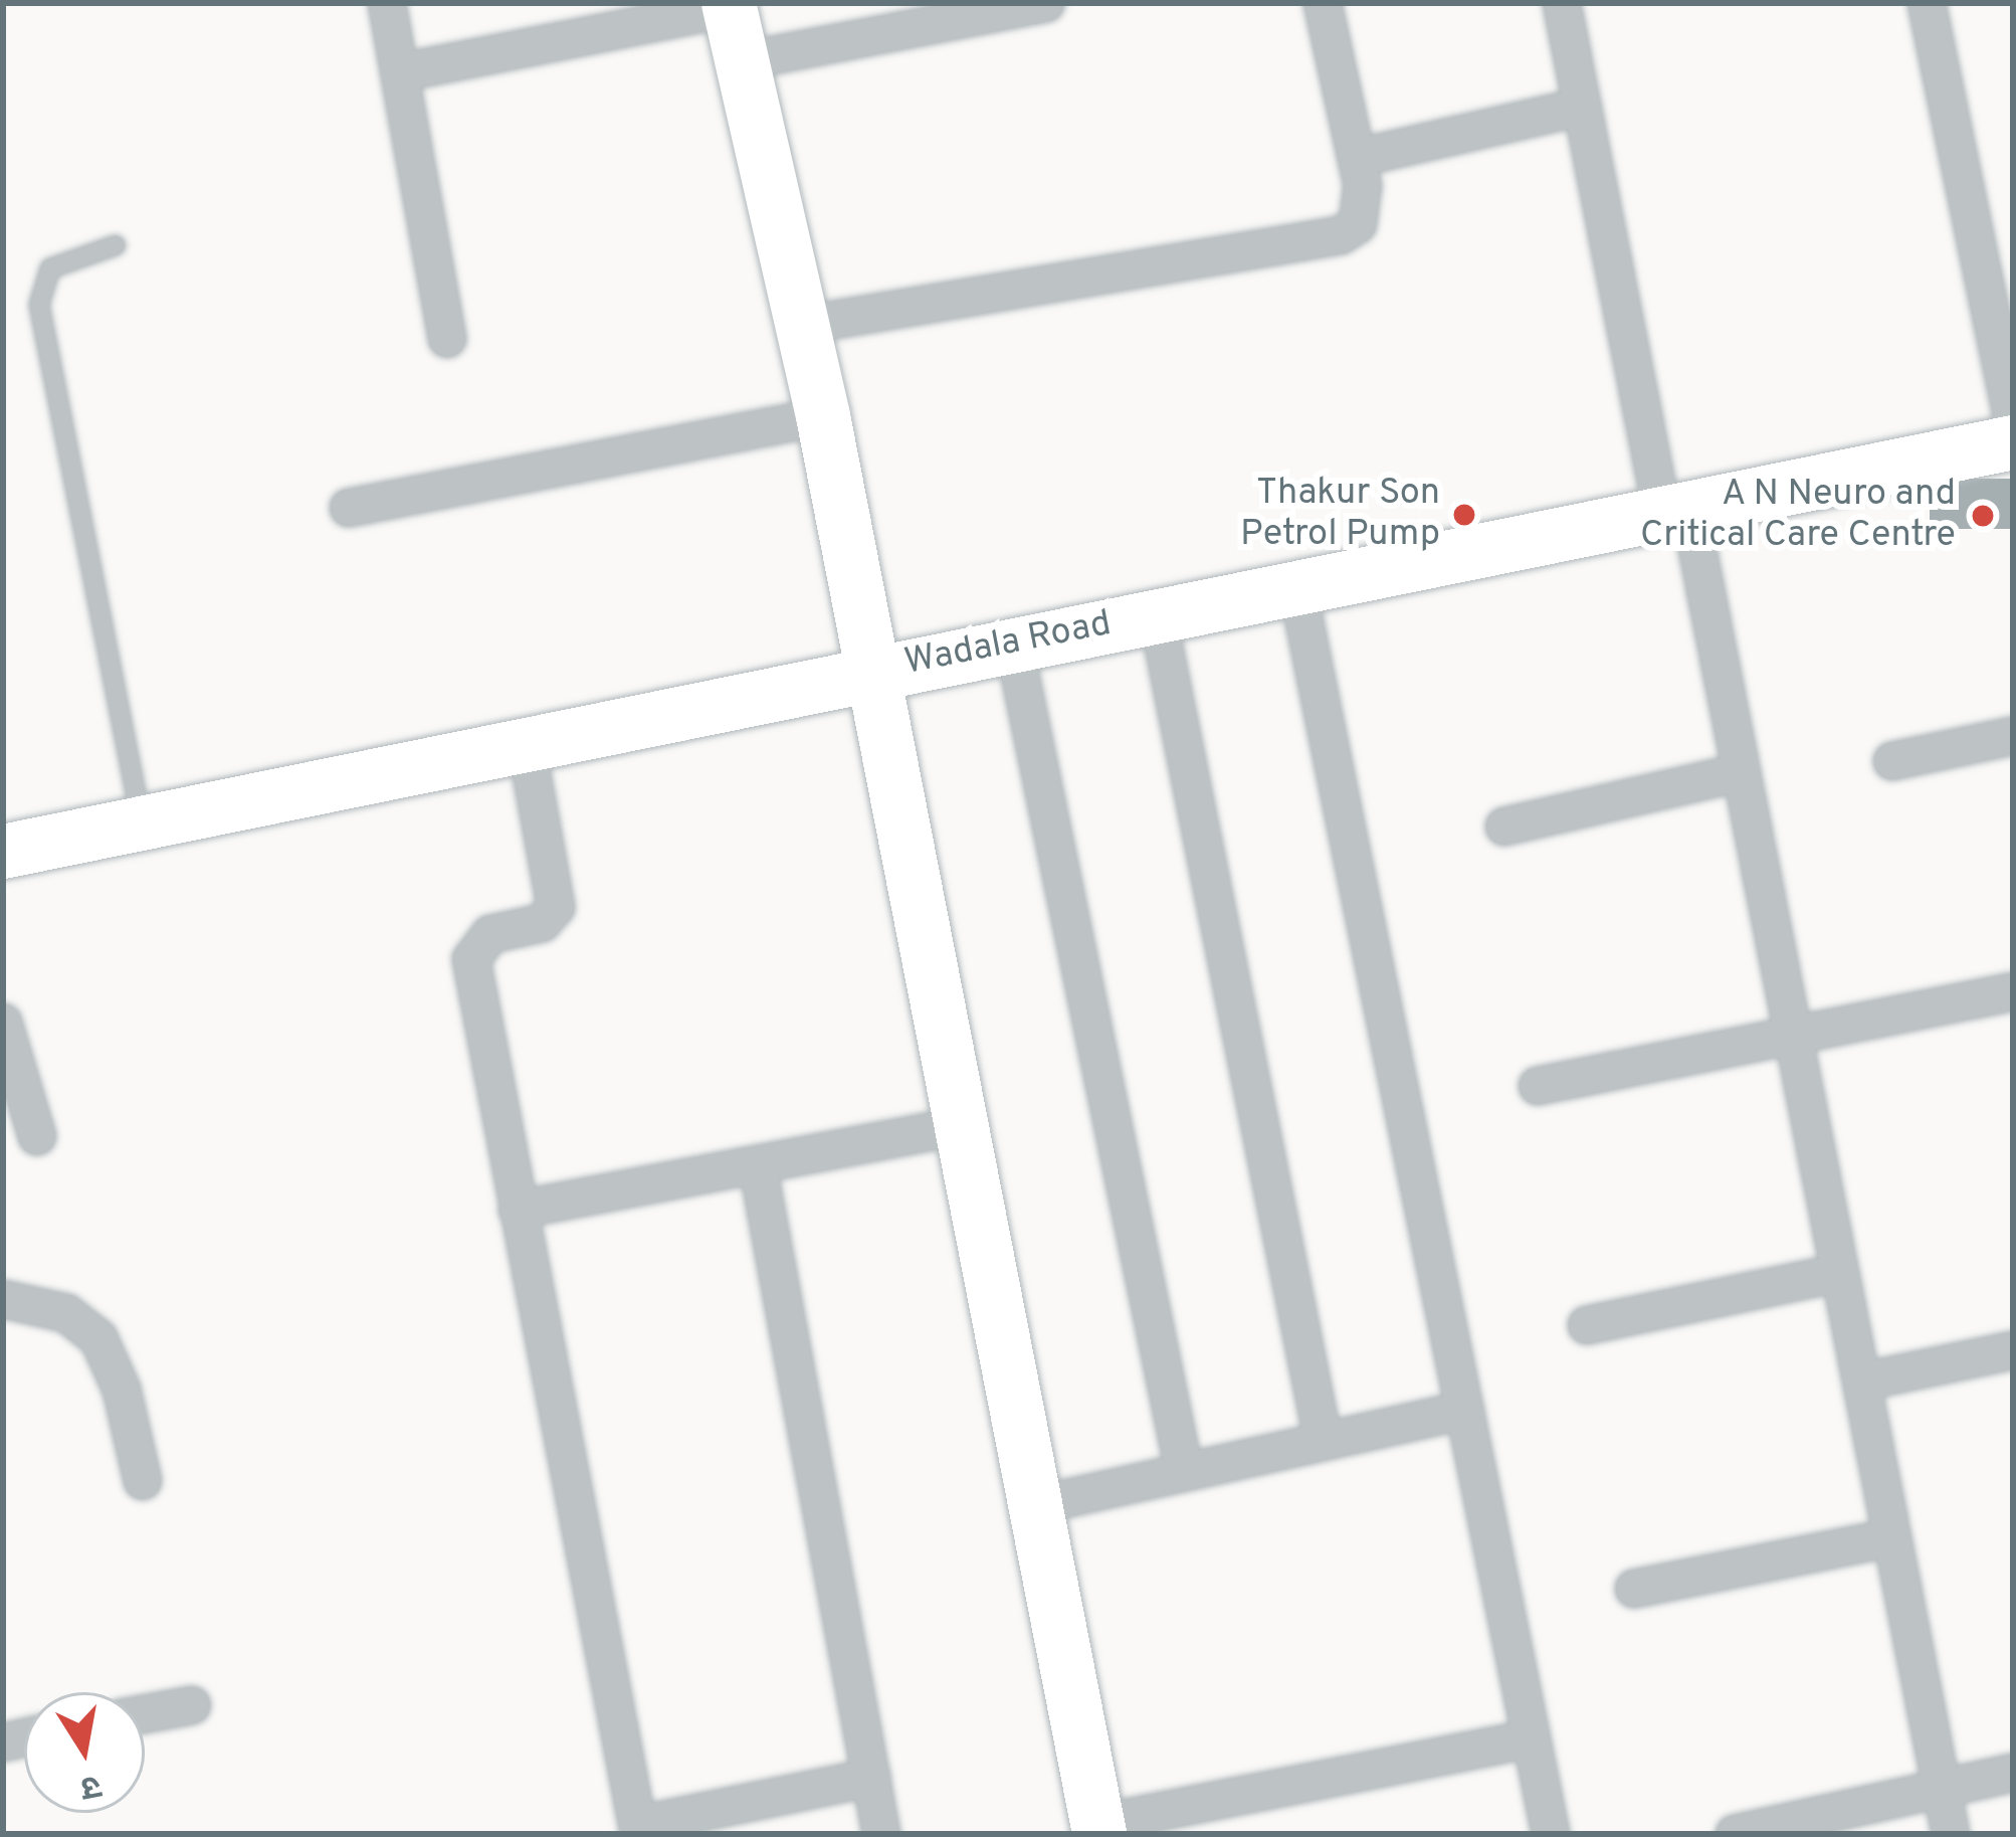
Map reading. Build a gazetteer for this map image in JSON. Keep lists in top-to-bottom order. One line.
{"streets":{"street":["Wadala Road"]},"places":["Thakur Son Petrol Pump","A N Neuro and Critical Care Centre"],"north":"bottom"}
